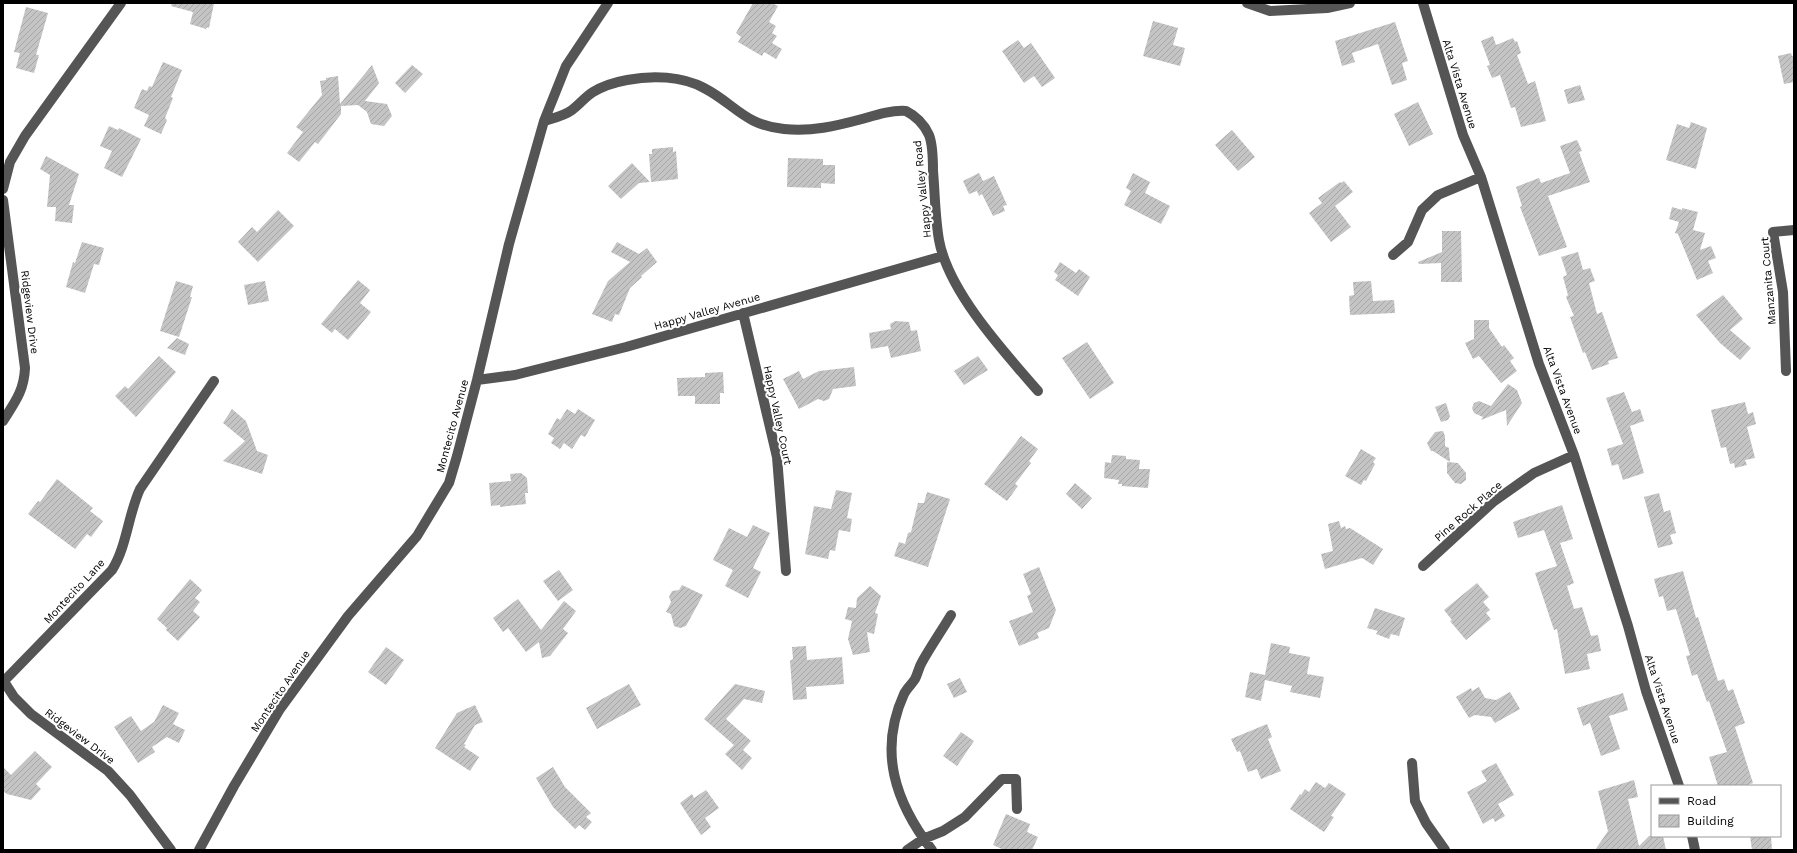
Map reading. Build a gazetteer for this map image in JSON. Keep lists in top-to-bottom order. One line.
{"streets":{"street":["Alta Vista Avenue","Happy Valley Road","Manzanita Court","Happy Valley Avenue","Ridgeview Drive","Happy Valley Court","Montecito Avenue","Pine Rock Place","Montecito Lane"]},"crossings":[["Alta Vista Avenue","Pine Rock Place"],["Happy Valley Road","Happy Valley Avenue"],["Happy Valley Road","Montecito Avenue"],["Happy Valley Avenue","Happy Valley Court"],["Happy Valley Avenue","Montecito Avenue"],["Ridgeview Drive","Montecito Lane"]],"legend":["Road","Building"]}
